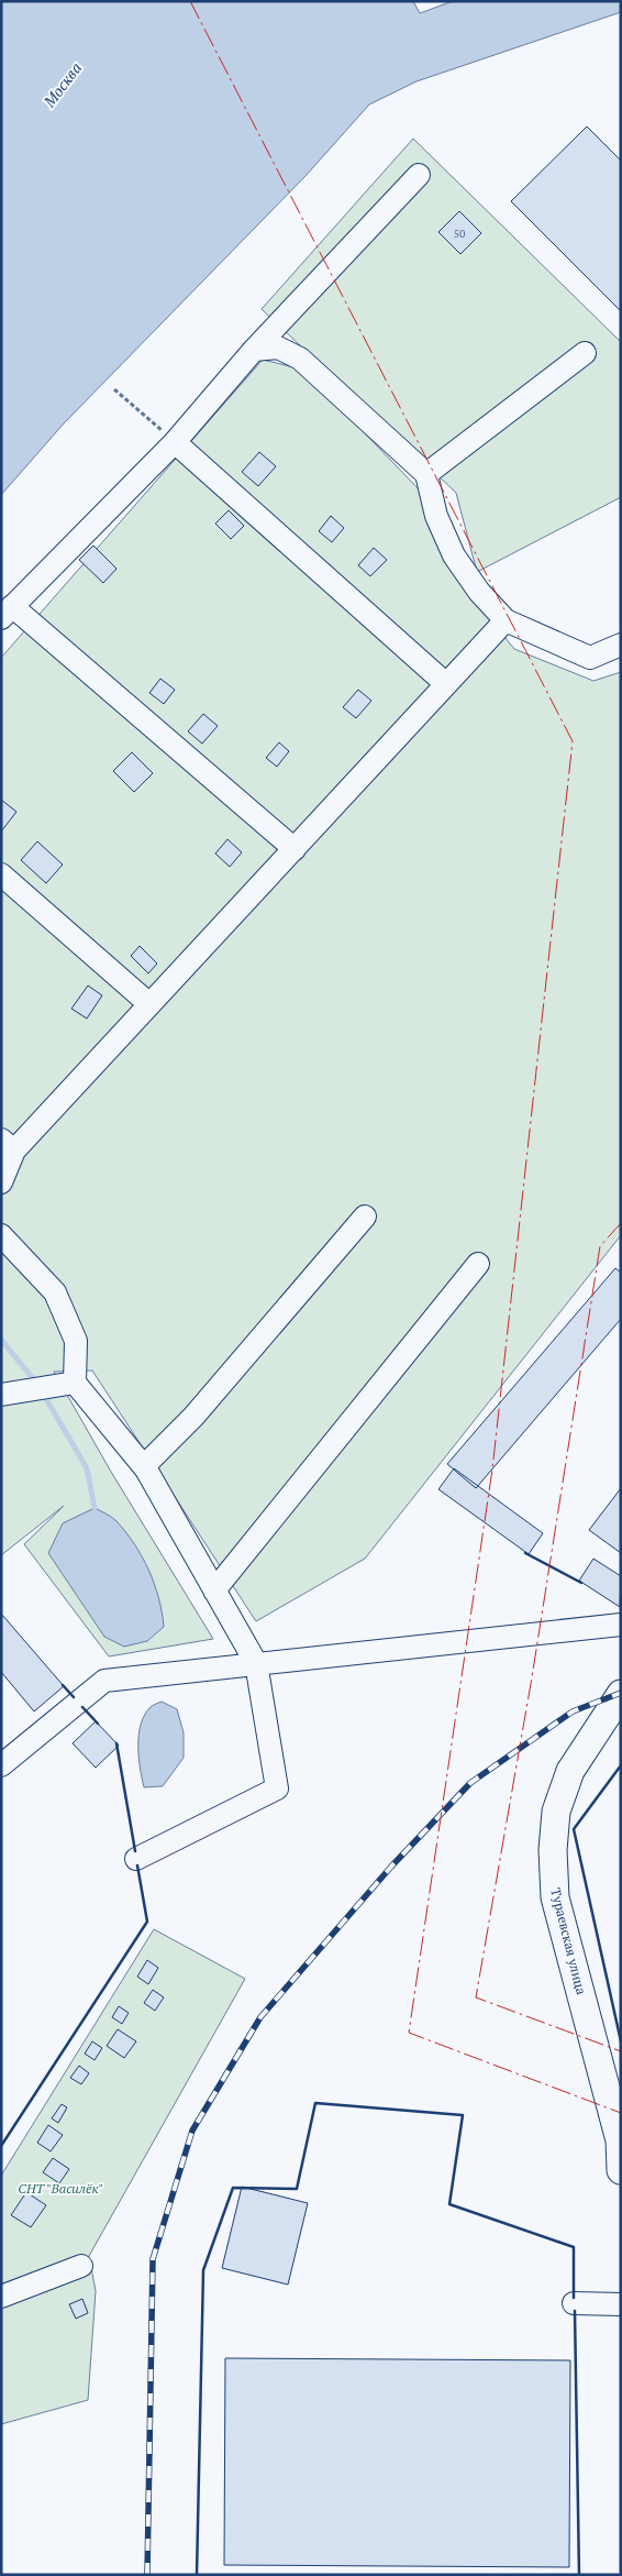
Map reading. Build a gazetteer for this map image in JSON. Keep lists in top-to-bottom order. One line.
{"streets":{"main road":["Тураевская улица"]},"water":["Москва"],"parks":["СНТ \"Василёк\""],"house_numbers":["50"]}
